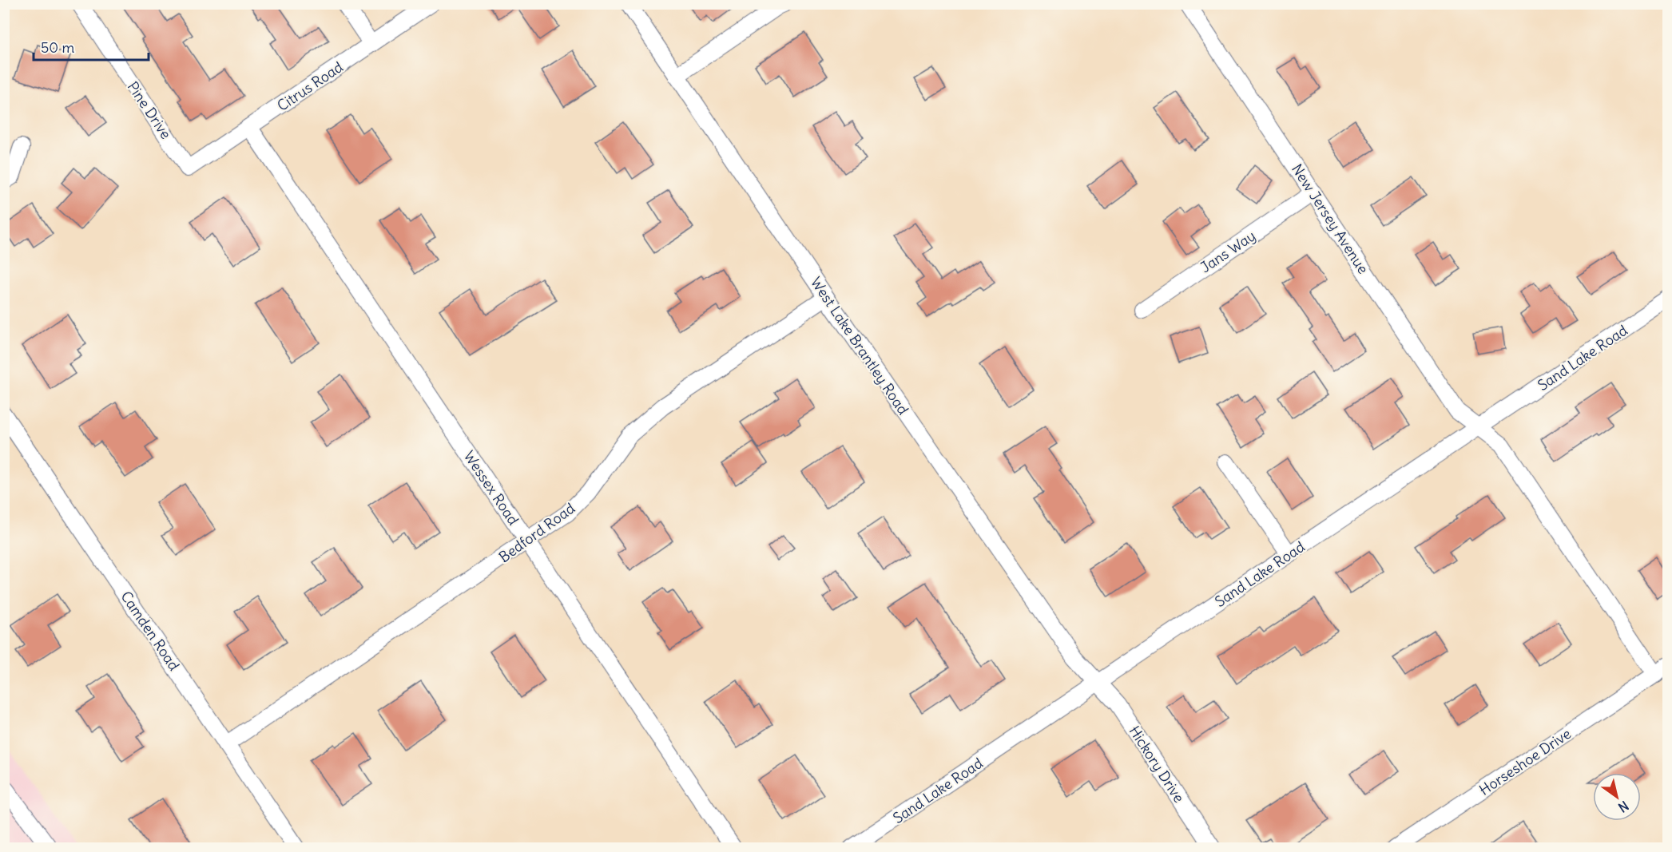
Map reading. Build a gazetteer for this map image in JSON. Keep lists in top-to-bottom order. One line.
{"streets":{"street":["Citrus Road","Pine Drive","New Jersey Avenue","Jans Way","West Lake Brantley Road","Sand Lake Road","Wessex Road","Bedford Road","Camden Road","Horseshoe Drive","Hickory Drive"]},"crossings":[["Citrus Road","Pine Drive"],["Citrus Road","Wessex Road"],["New Jersey Avenue","Jans Way"],["New Jersey Avenue","Sand Lake Road"],["New Jersey Avenue","Horseshoe Drive"],["West Lake Brantley Road","Sand Lake Road"],["West Lake Brantley Road","Bedford Road"],["West Lake Brantley Road","Hickory Drive"],["Sand Lake Road","Horseshoe Drive"],["Sand Lake Road","Hickory Drive"],["Wessex Road","Bedford Road"],["Bedford Road","Camden Road"]],"scale_bar":"50 m","north":"bottom right"}
